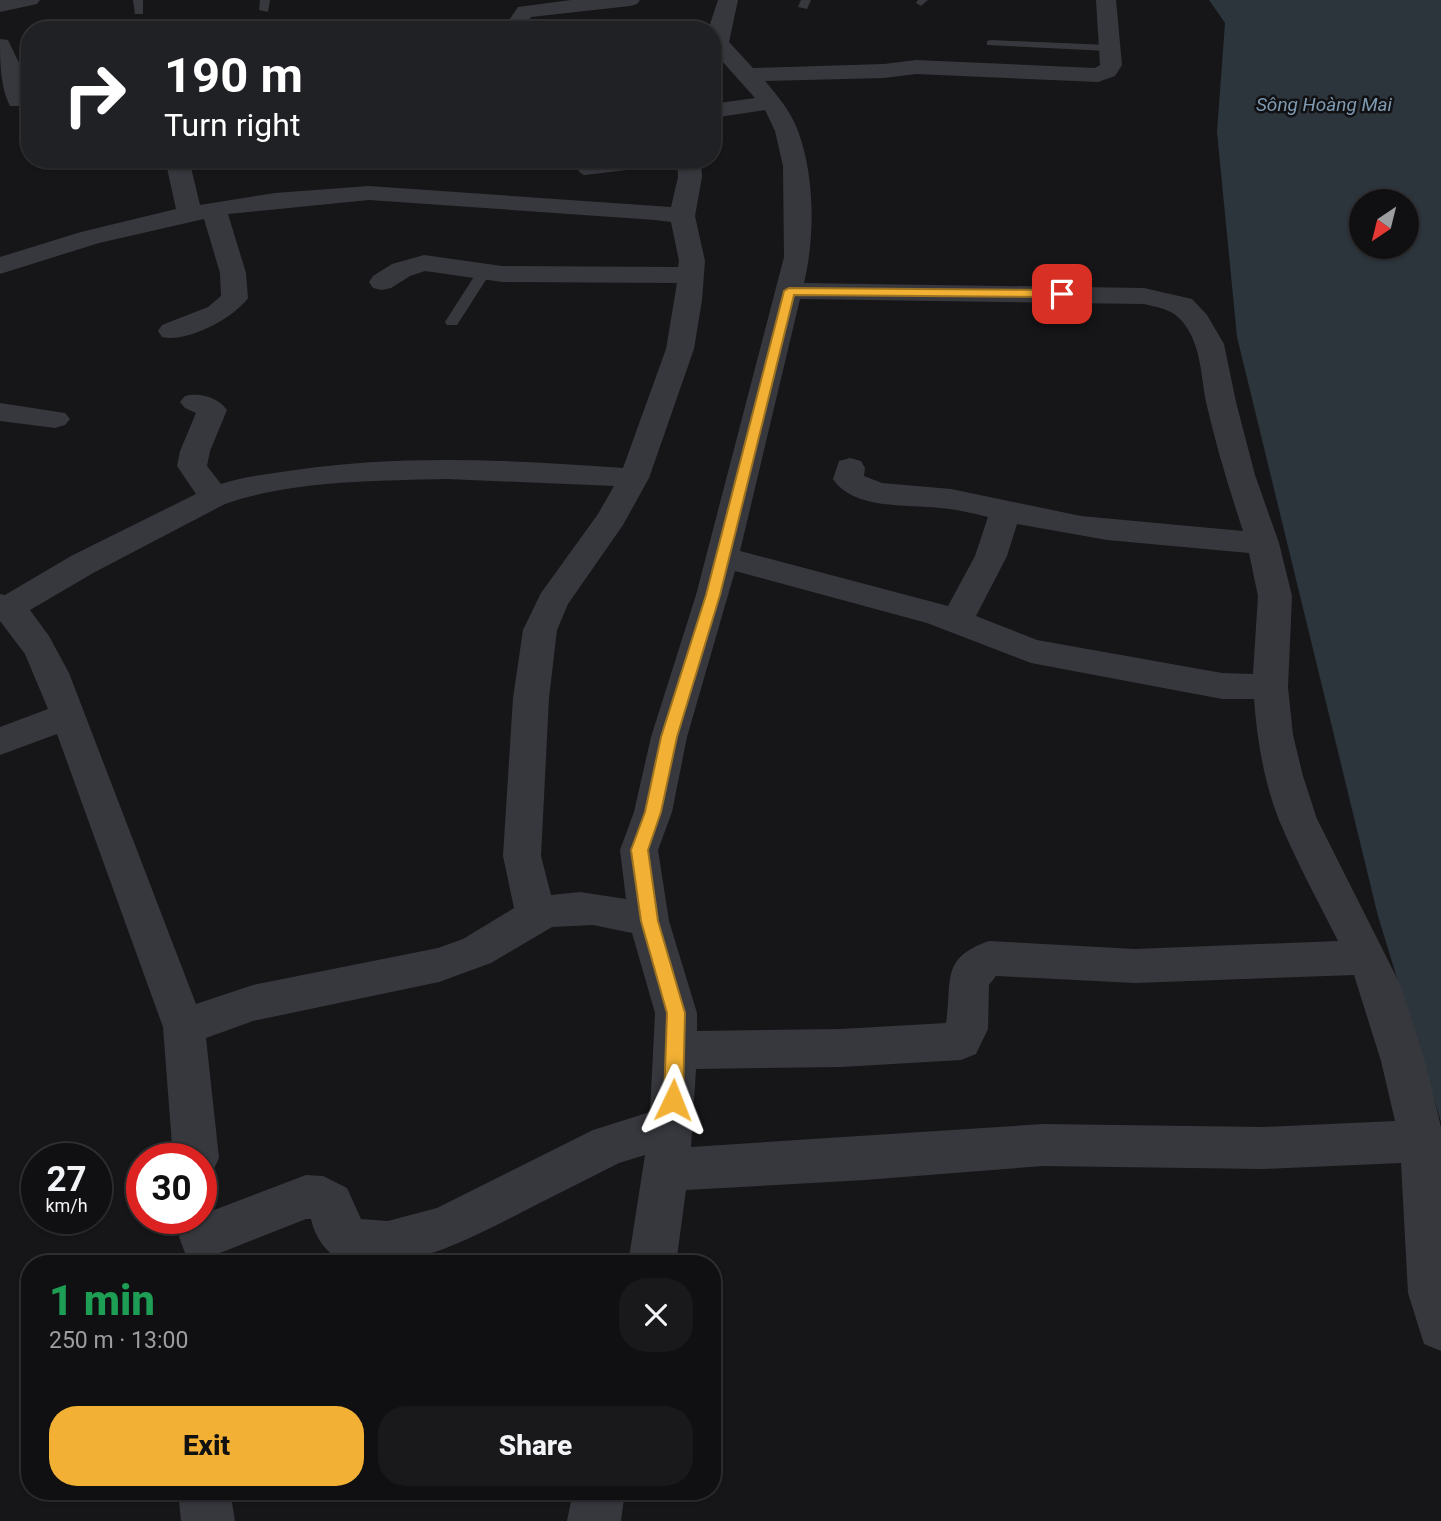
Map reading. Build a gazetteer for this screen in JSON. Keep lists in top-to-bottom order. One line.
{"water":["Sông Hoàng Mai"],"north":"bottom left","page":{"turn":["190 m","Turn right"],"speed":"27 km/h","limit":"30","heading":["1 min","250 m · 13:00"],"buttons":["Exit","Share"]}}
